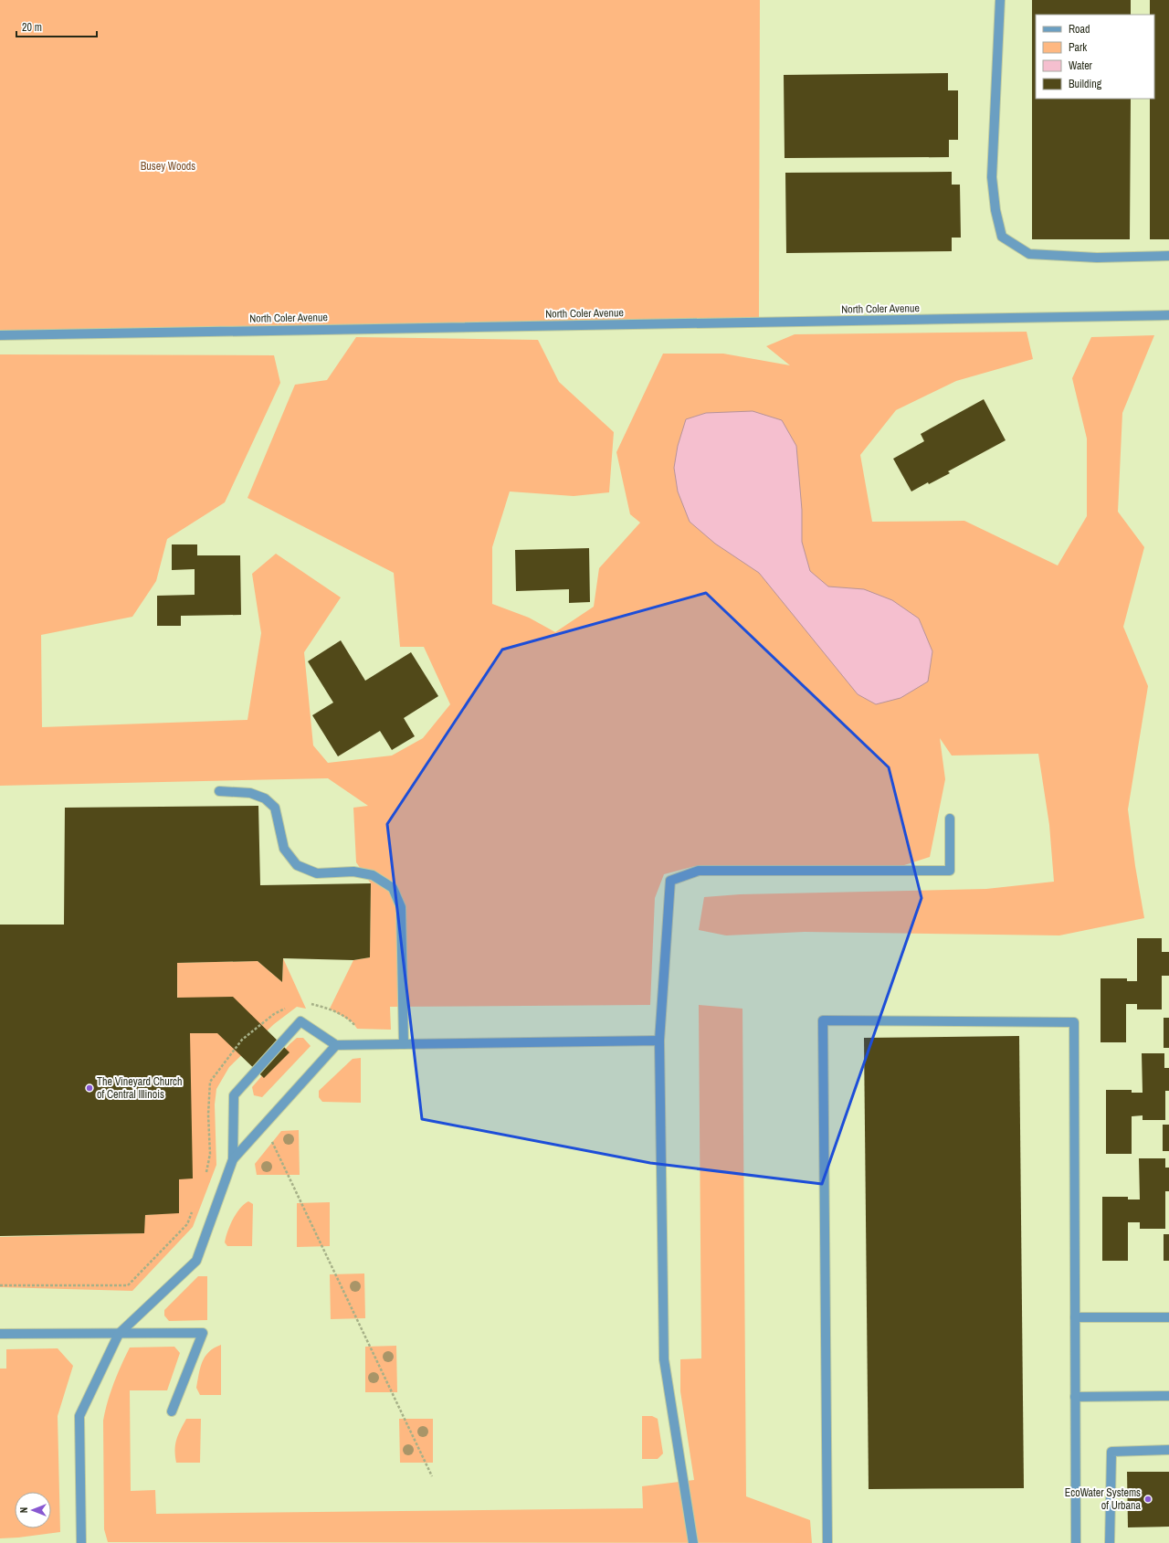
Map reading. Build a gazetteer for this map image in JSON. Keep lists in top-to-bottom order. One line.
{"streets":{"street":["North Coler Avenue"]},"parks":["Busey Woods"],"places":["The Vineyard Church of Central Illinois","EcoWater Systems of Urbana"],"legend":["Road","Park","Water","Building"],"scale_bar":"20 m","north":"left"}
